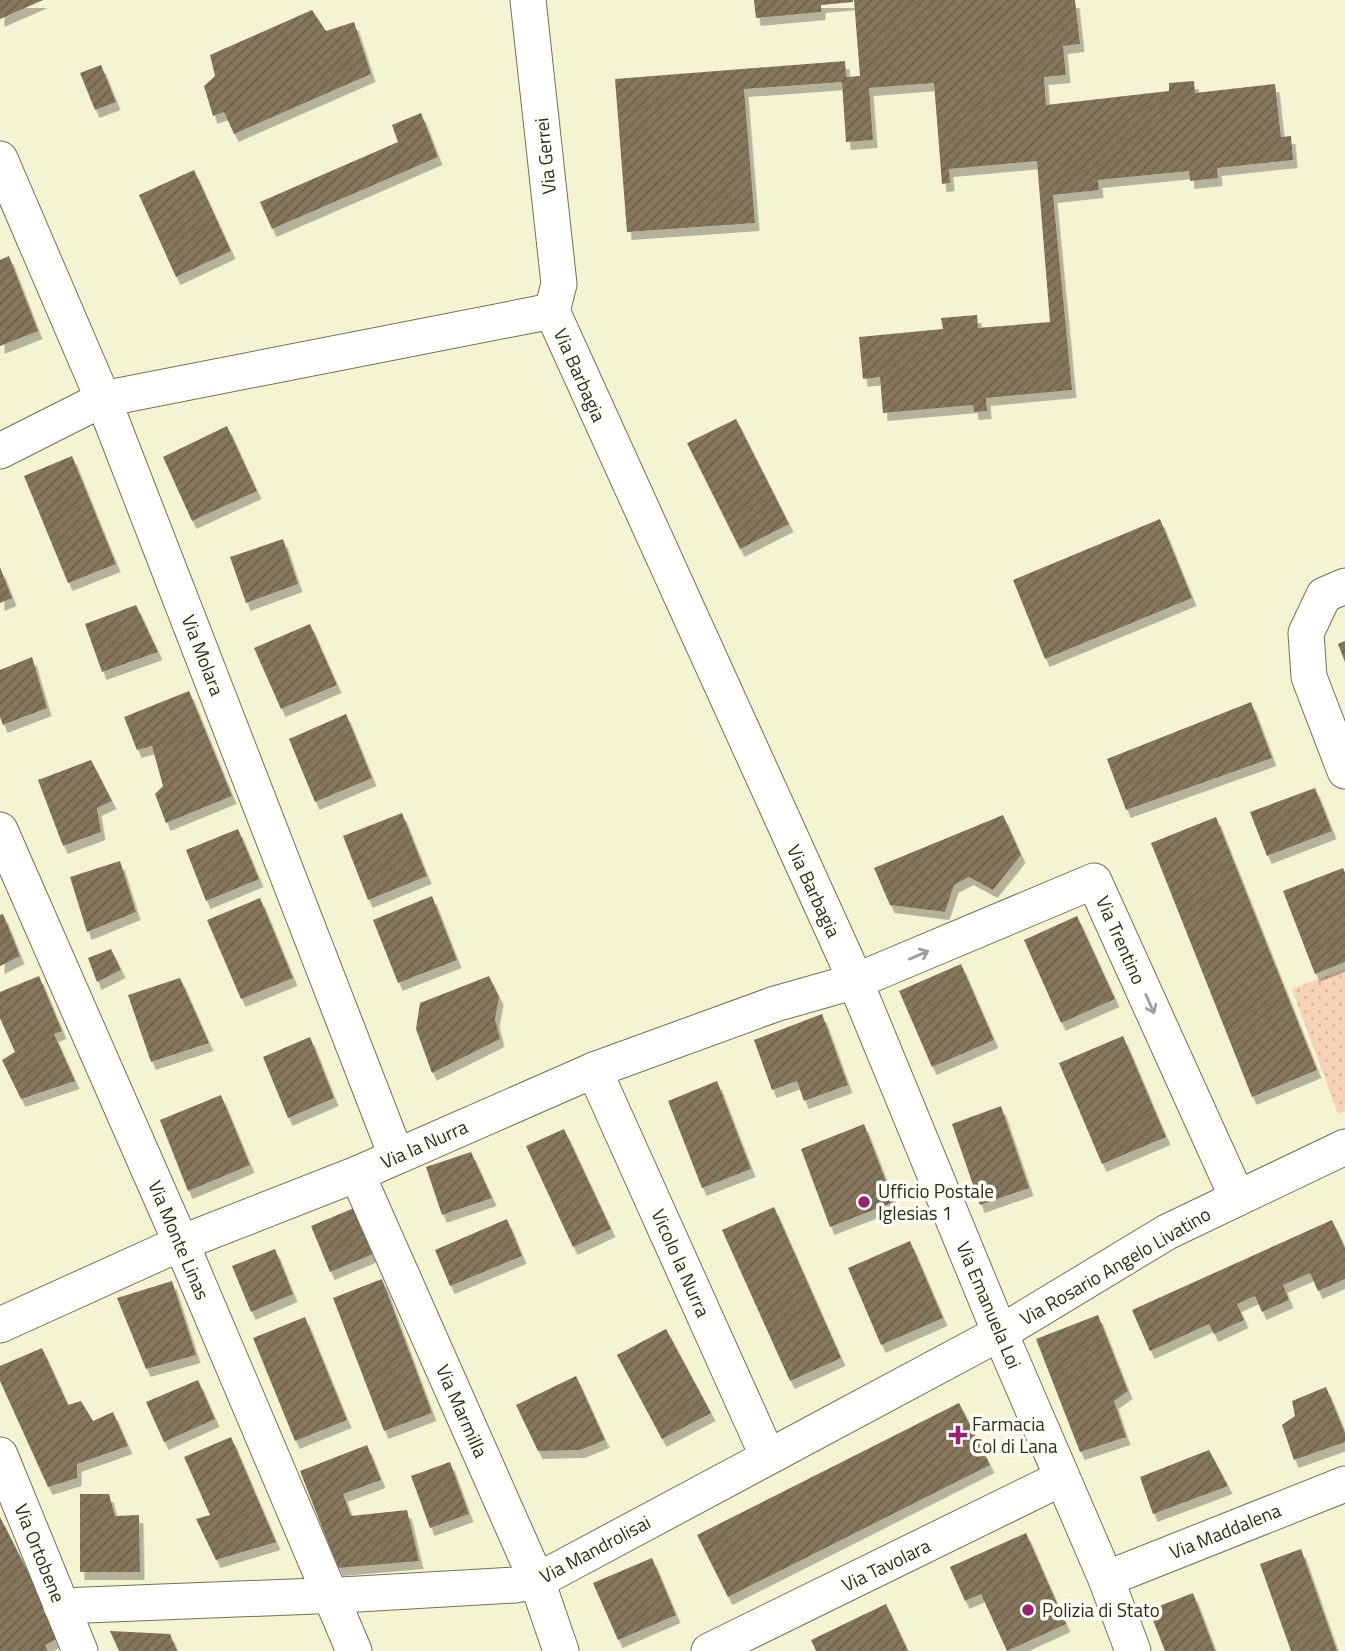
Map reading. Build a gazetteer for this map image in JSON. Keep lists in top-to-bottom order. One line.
{"streets":{"street":["Via Gerrei","Via Barbagia","Via Molara","Via Trentino","Via la Nurra","Via Monte Linas","Vicolo la Nurra","Via Rosario Angelo Livatino","Via Emanuela Loi","Via Marmilla","Via Maddalena","Via Mandrolisai","Via Ortobene","Via Tavolara"]},"crossings":[["Via Gerrei","Via Barbagia"],["Via Barbagia","Via Molara"],["Via Barbagia","Via Trentino"],["Via Barbagia","Via la Nurra"],["Via Barbagia","Via Emanuela Loi"],["Via Molara","Via la Nurra"],["Via Trentino","Via la Nurra"],["Via Trentino","Via Rosario Angelo Livatino"],["Via Trentino","Via Emanuela Loi"],["Via la Nurra","Via Monte Linas"],["Via la Nurra","Vicolo la Nurra"],["Via la Nurra","Via Emanuela Loi"],["Via la Nurra","Via Marmilla"],["Via Monte Linas","Via Mandrolisai"],["Vicolo la Nurra","Via Mandrolisai"],["Via Rosario Angelo Livatino","Via Emanuela Loi"],["Via Rosario Angelo Livatino","Via Mandrolisai"],["Via Emanuela Loi","Via Maddalena"],["Via Emanuela Loi","Via Mandrolisai"],["Via Emanuela Loi","Via Tavolara"],["Via Marmilla","Via Mandrolisai"],["Via Mandrolisai","Via Ortobene"]],"places":{"other":["Ufficio Postale Iglesias 1","Polizia di Stato"],"health":["Farmacia Col di Lana"]}}
